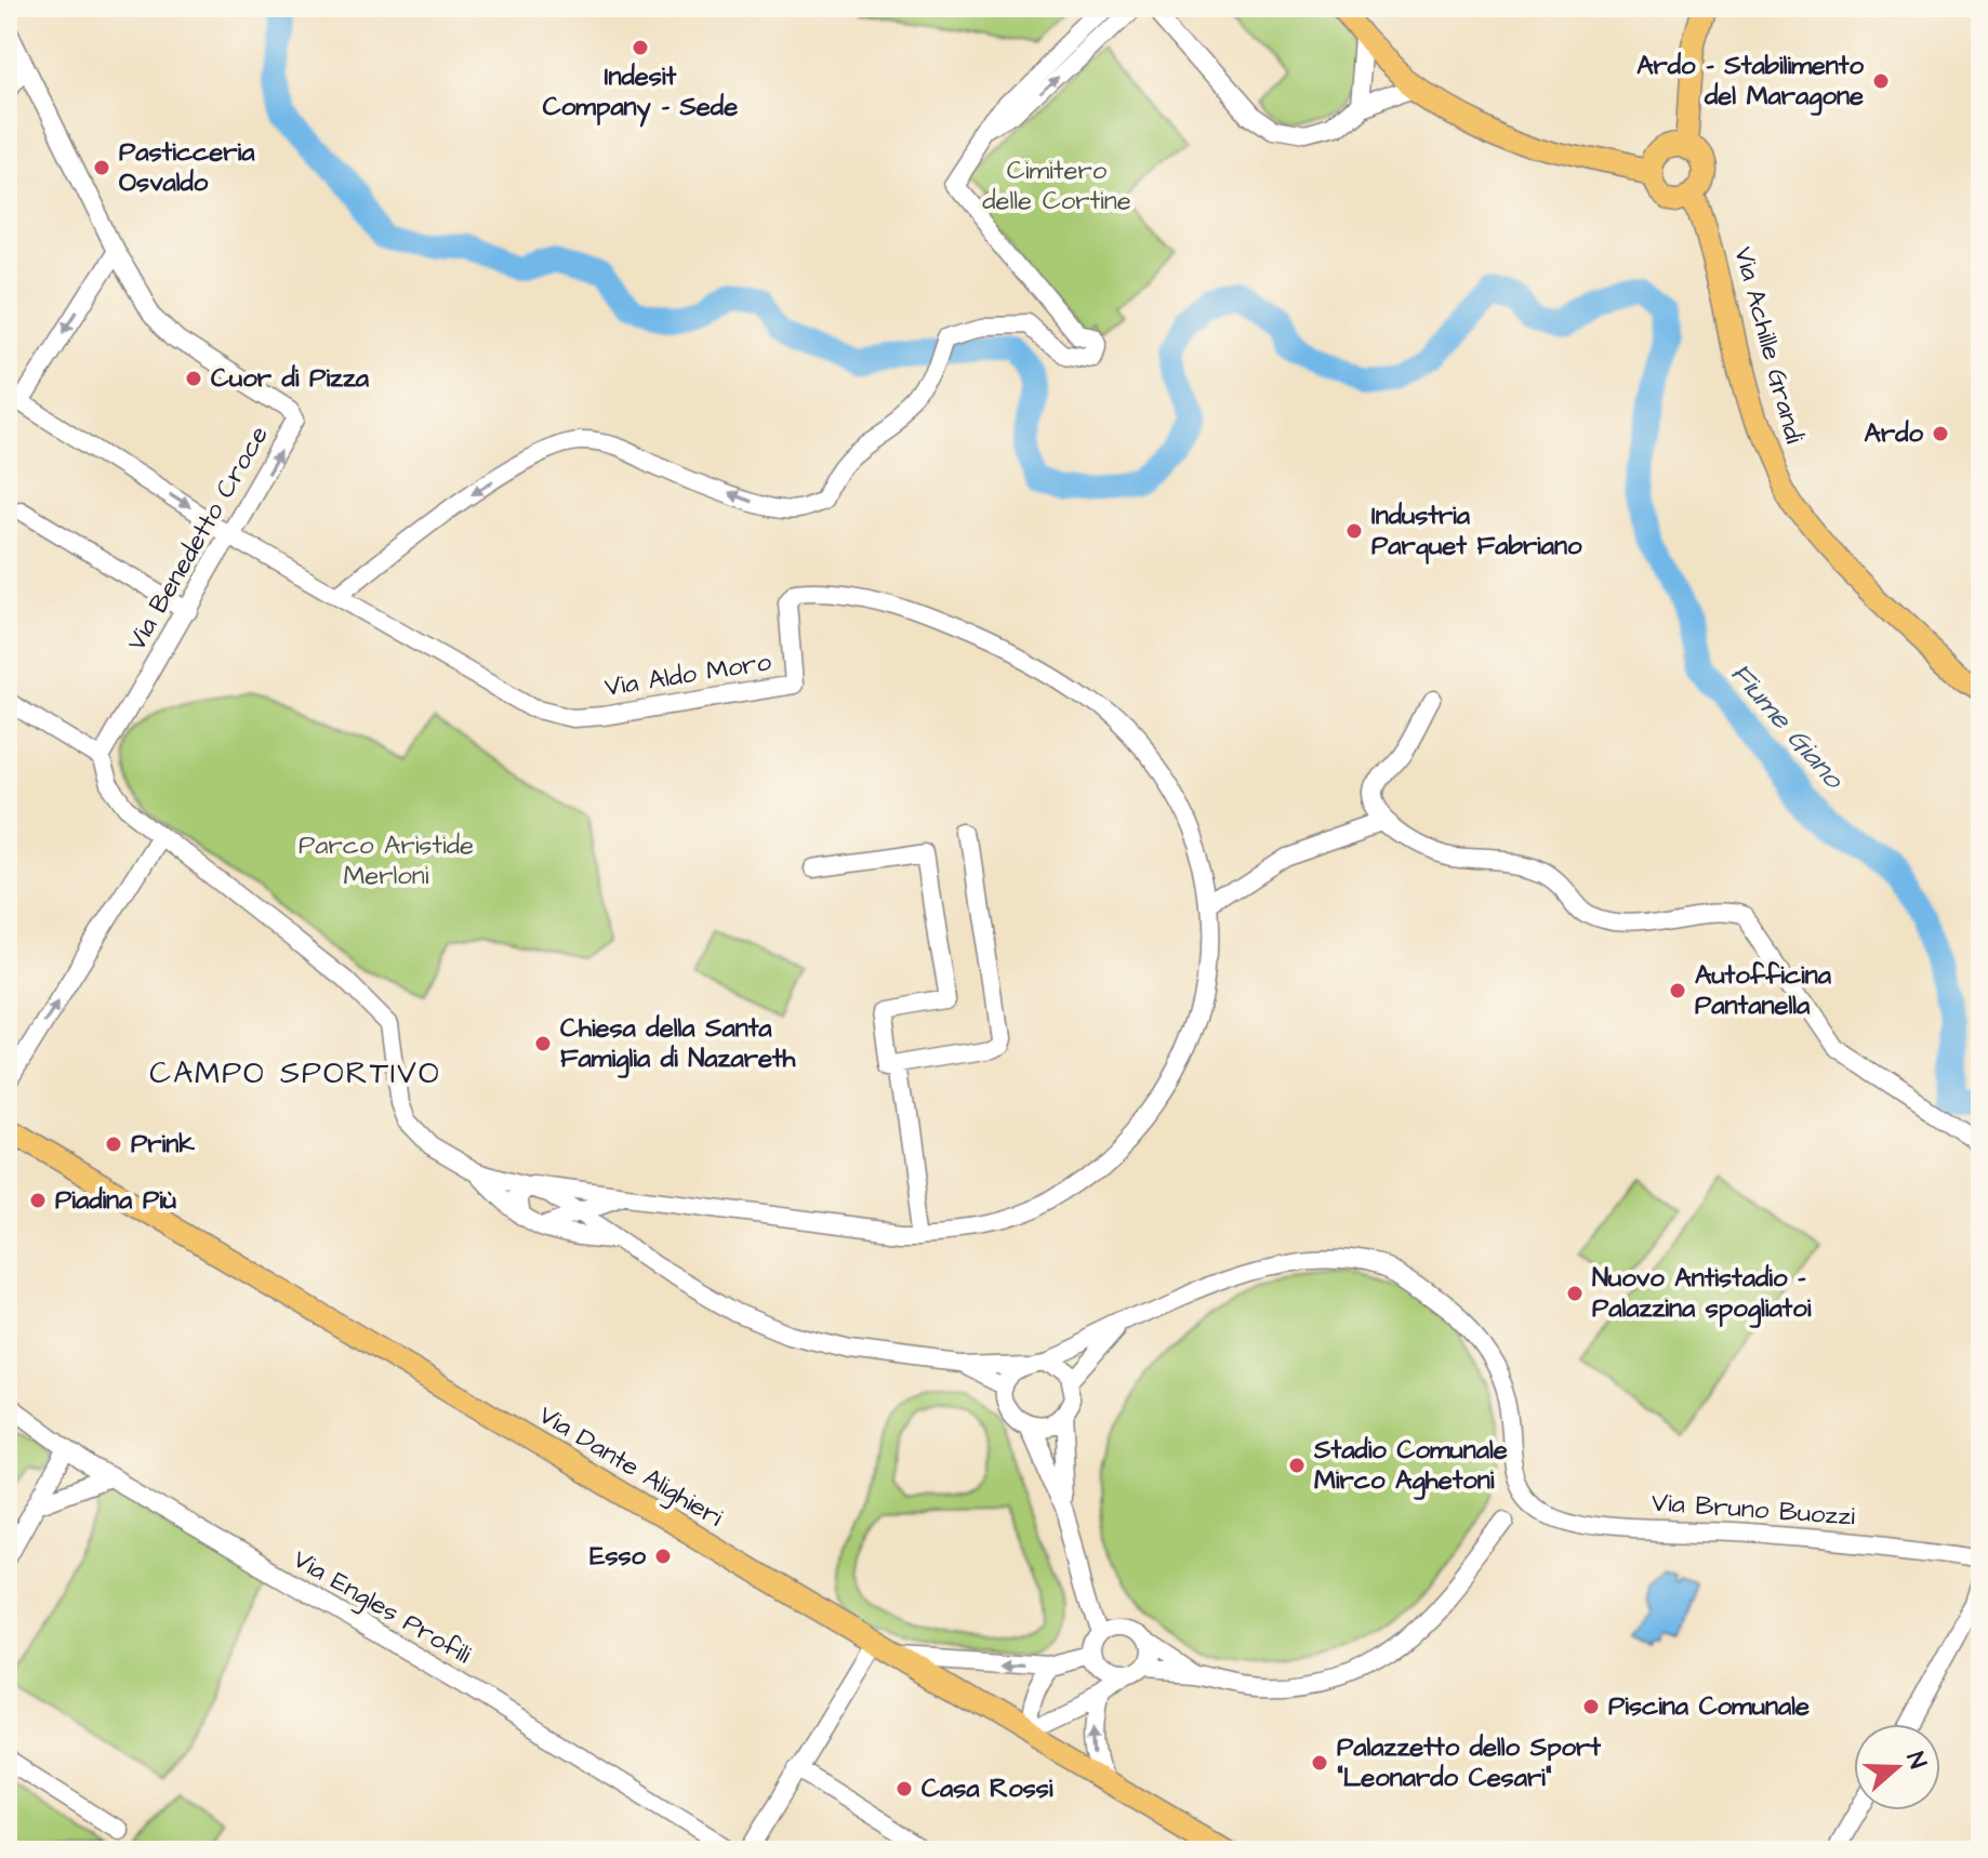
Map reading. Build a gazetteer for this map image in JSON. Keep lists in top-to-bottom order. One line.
{"streets":{"main road":["Via Achille Grandi","Via Dante Alighieri"],"street":["Via Benedetto Croce","Via Aldo Moro","Via Bruno Buozzi","Via Engles Profili"]},"crossings":[["Via Benedetto Croce","Via Aldo Moro"]],"districts":["CAMPO SPORTIVO"],"water":["Fiume Giano"],"parks":["Cimitero delle Cortine","Parco Aristide Merloni"],"places":["Indesit Company - Sede","Ardo - Stabilimento del Maragone","Pasticceria Osvaldo","Cuor di Pizza","Ardo","Industria Parquet Fabriano","Autofficina Pantanella","Chiesa della Santa Famiglia di Nazareth","Prink","Piadina Più","Nuovo Antistadio - Palazzina spogliatoi","Stadio Comunale Mirco Aghetoni","Esso","Piscina Comunale","Palazzetto dello Sport \"Leonardo Cesari\"","Casa Rossi"],"north":"right"}
